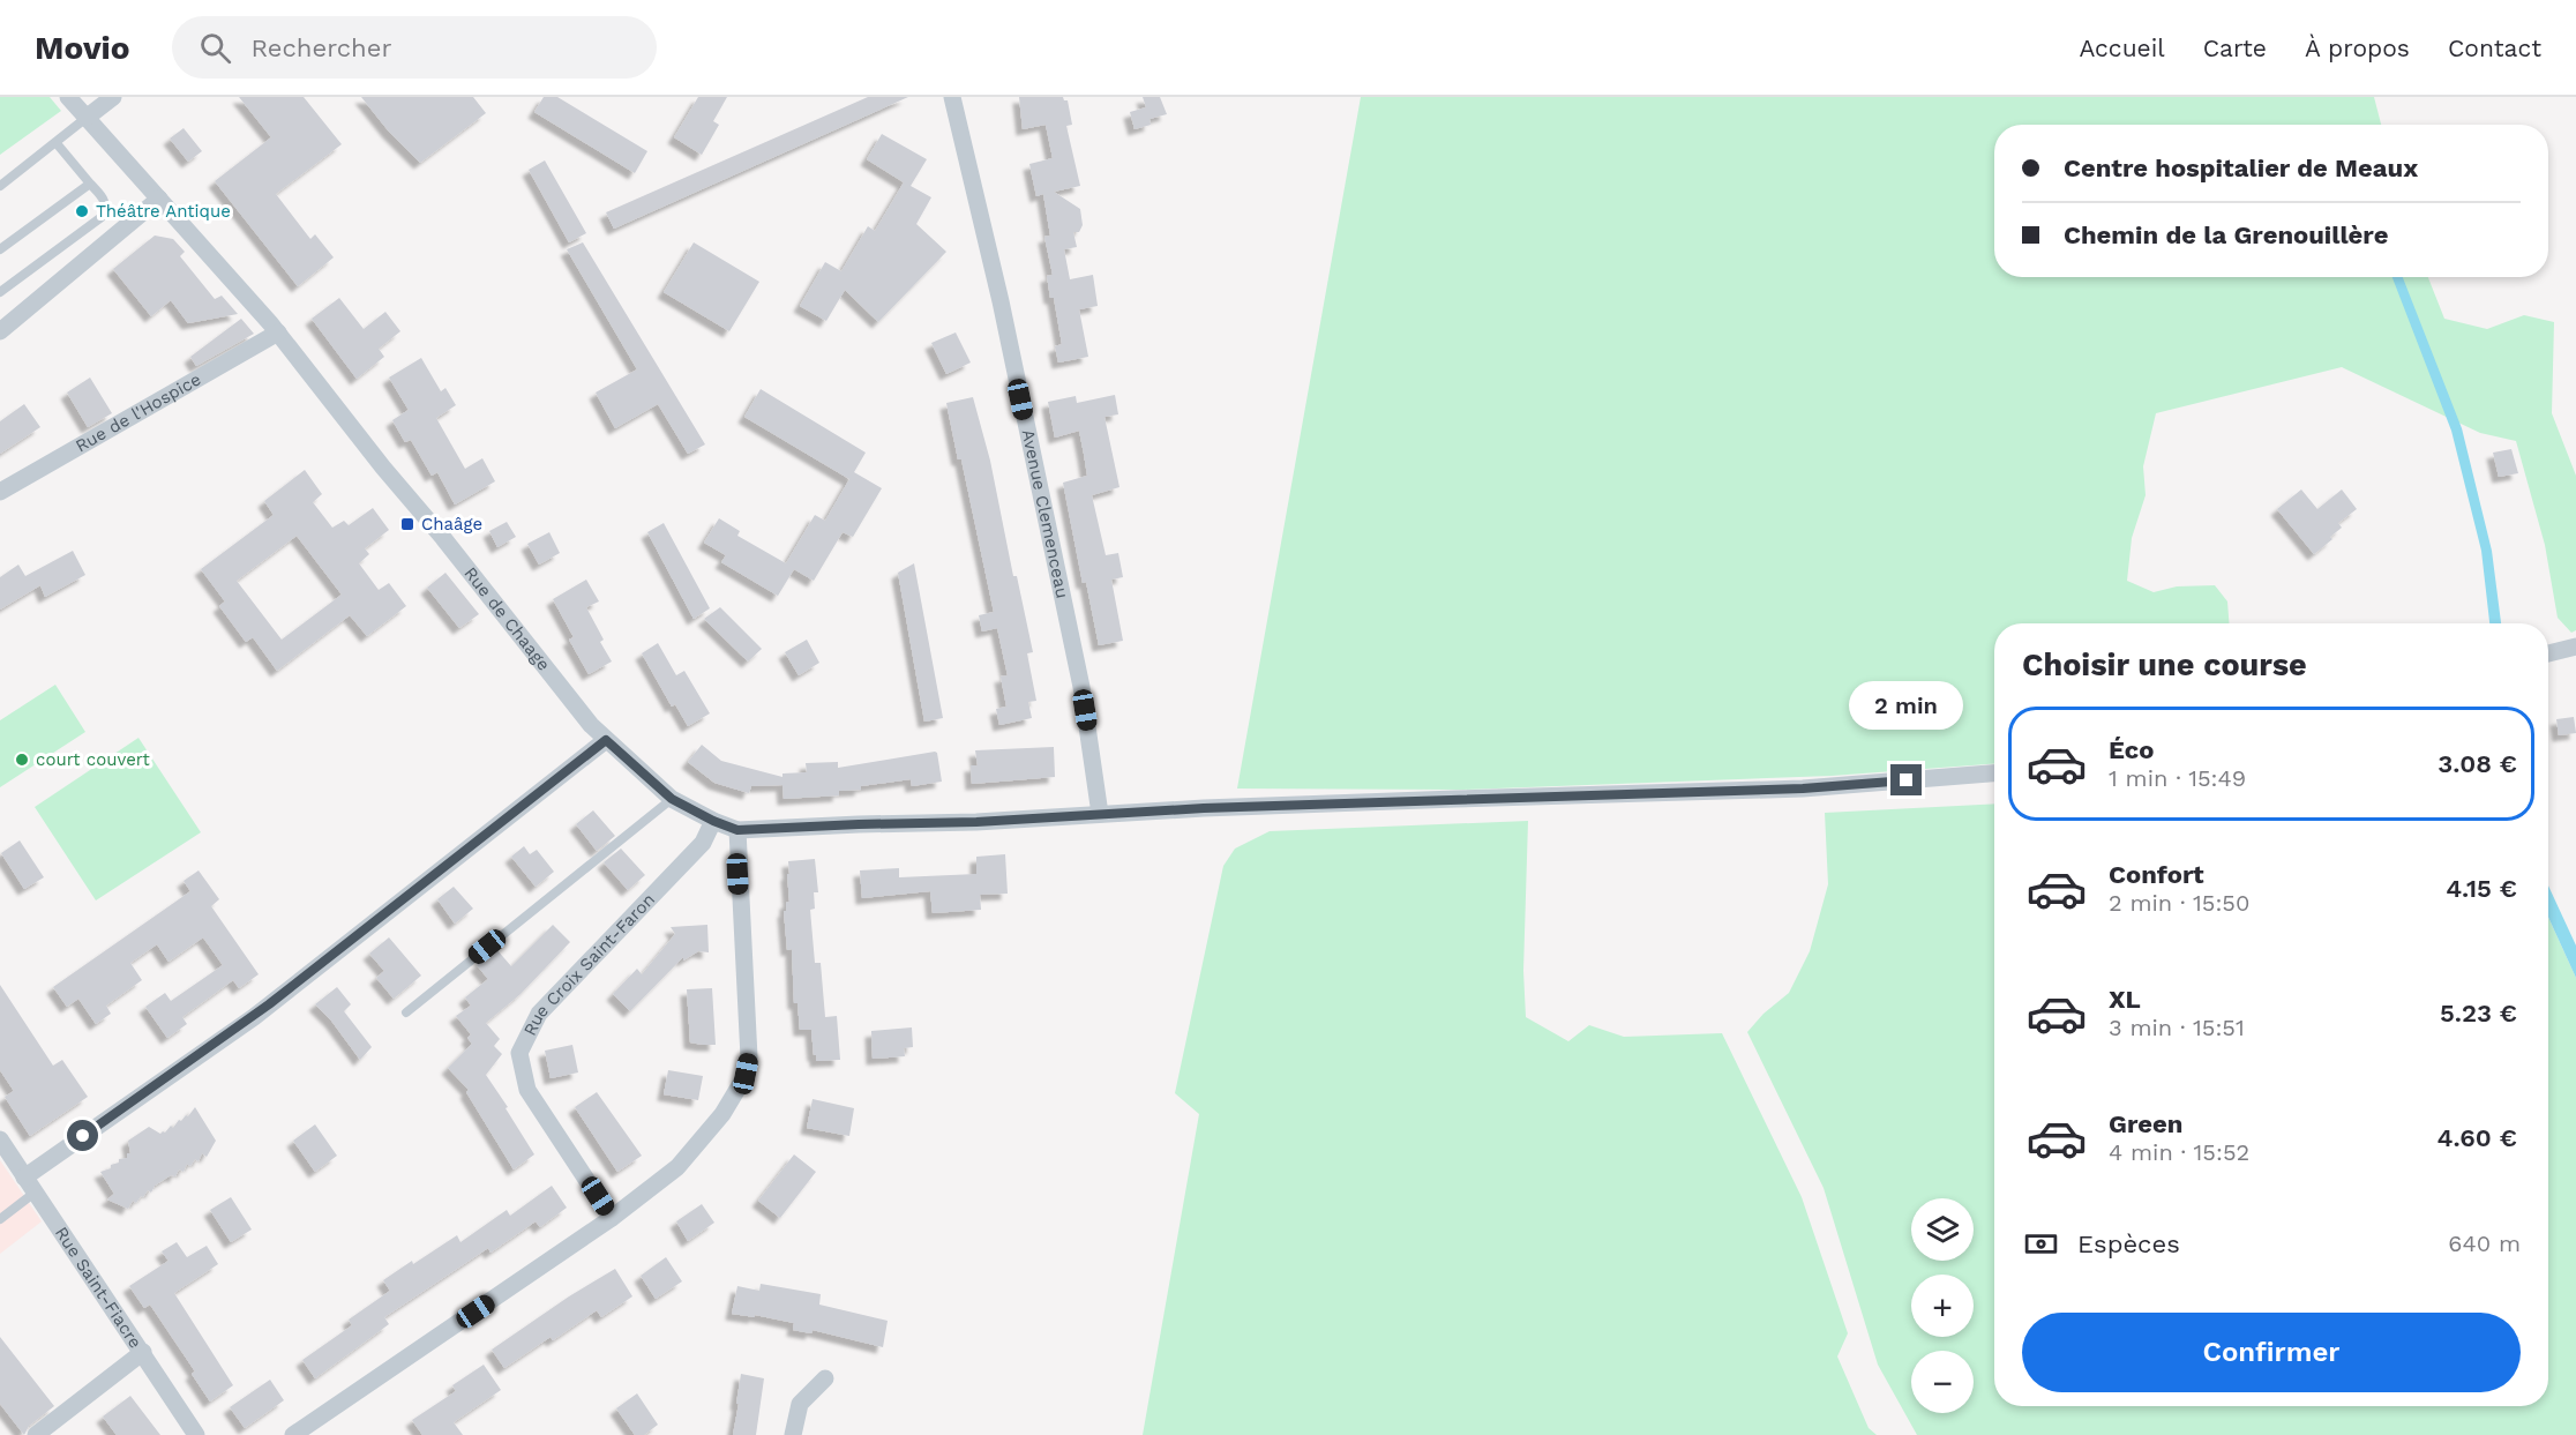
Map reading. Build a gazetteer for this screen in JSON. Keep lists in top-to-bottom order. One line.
{"streets":{"street":["Rue de l'Hospice","Avenue Clemenceau","Rue de Chaage","Rue Croix Saint-Faron","Rue Saint-Fiacre"]},"crossings":[["Rue de l'Hospice","Rue de Chaage"],["Avenue Clemenceau","Rue de Chaage"],["Rue de Chaage","Rue Croix Saint-Faron"]],"places":{"other":["Théâtre Antique","court couvert"],"transit":["Chaâge"]},"page":{"header":"Movio","search":"Rechercher","nav":["Accueil","Carte","À propos","Contact"],"banner":["Centre hospitalier de Meaux","Chemin de la Grenouillère"],"heading":"Choisir une course","bubble":"2 min","list":[{"name":"Éco","note":"1 min · 15:49","value":"3.08 €"},{"name":"Confort","note":"2 min · 15:50","value":"4.15 €"},{"name":"XL","note":"3 min · 15:51","value":"5.23 €"},{"name":"Green","note":"4 min · 15:52","value":"4.60 €"}],"map_buttons":["+","−"],"pay":["Espèces","640 m"],"buttons":"Confirmer"}}
